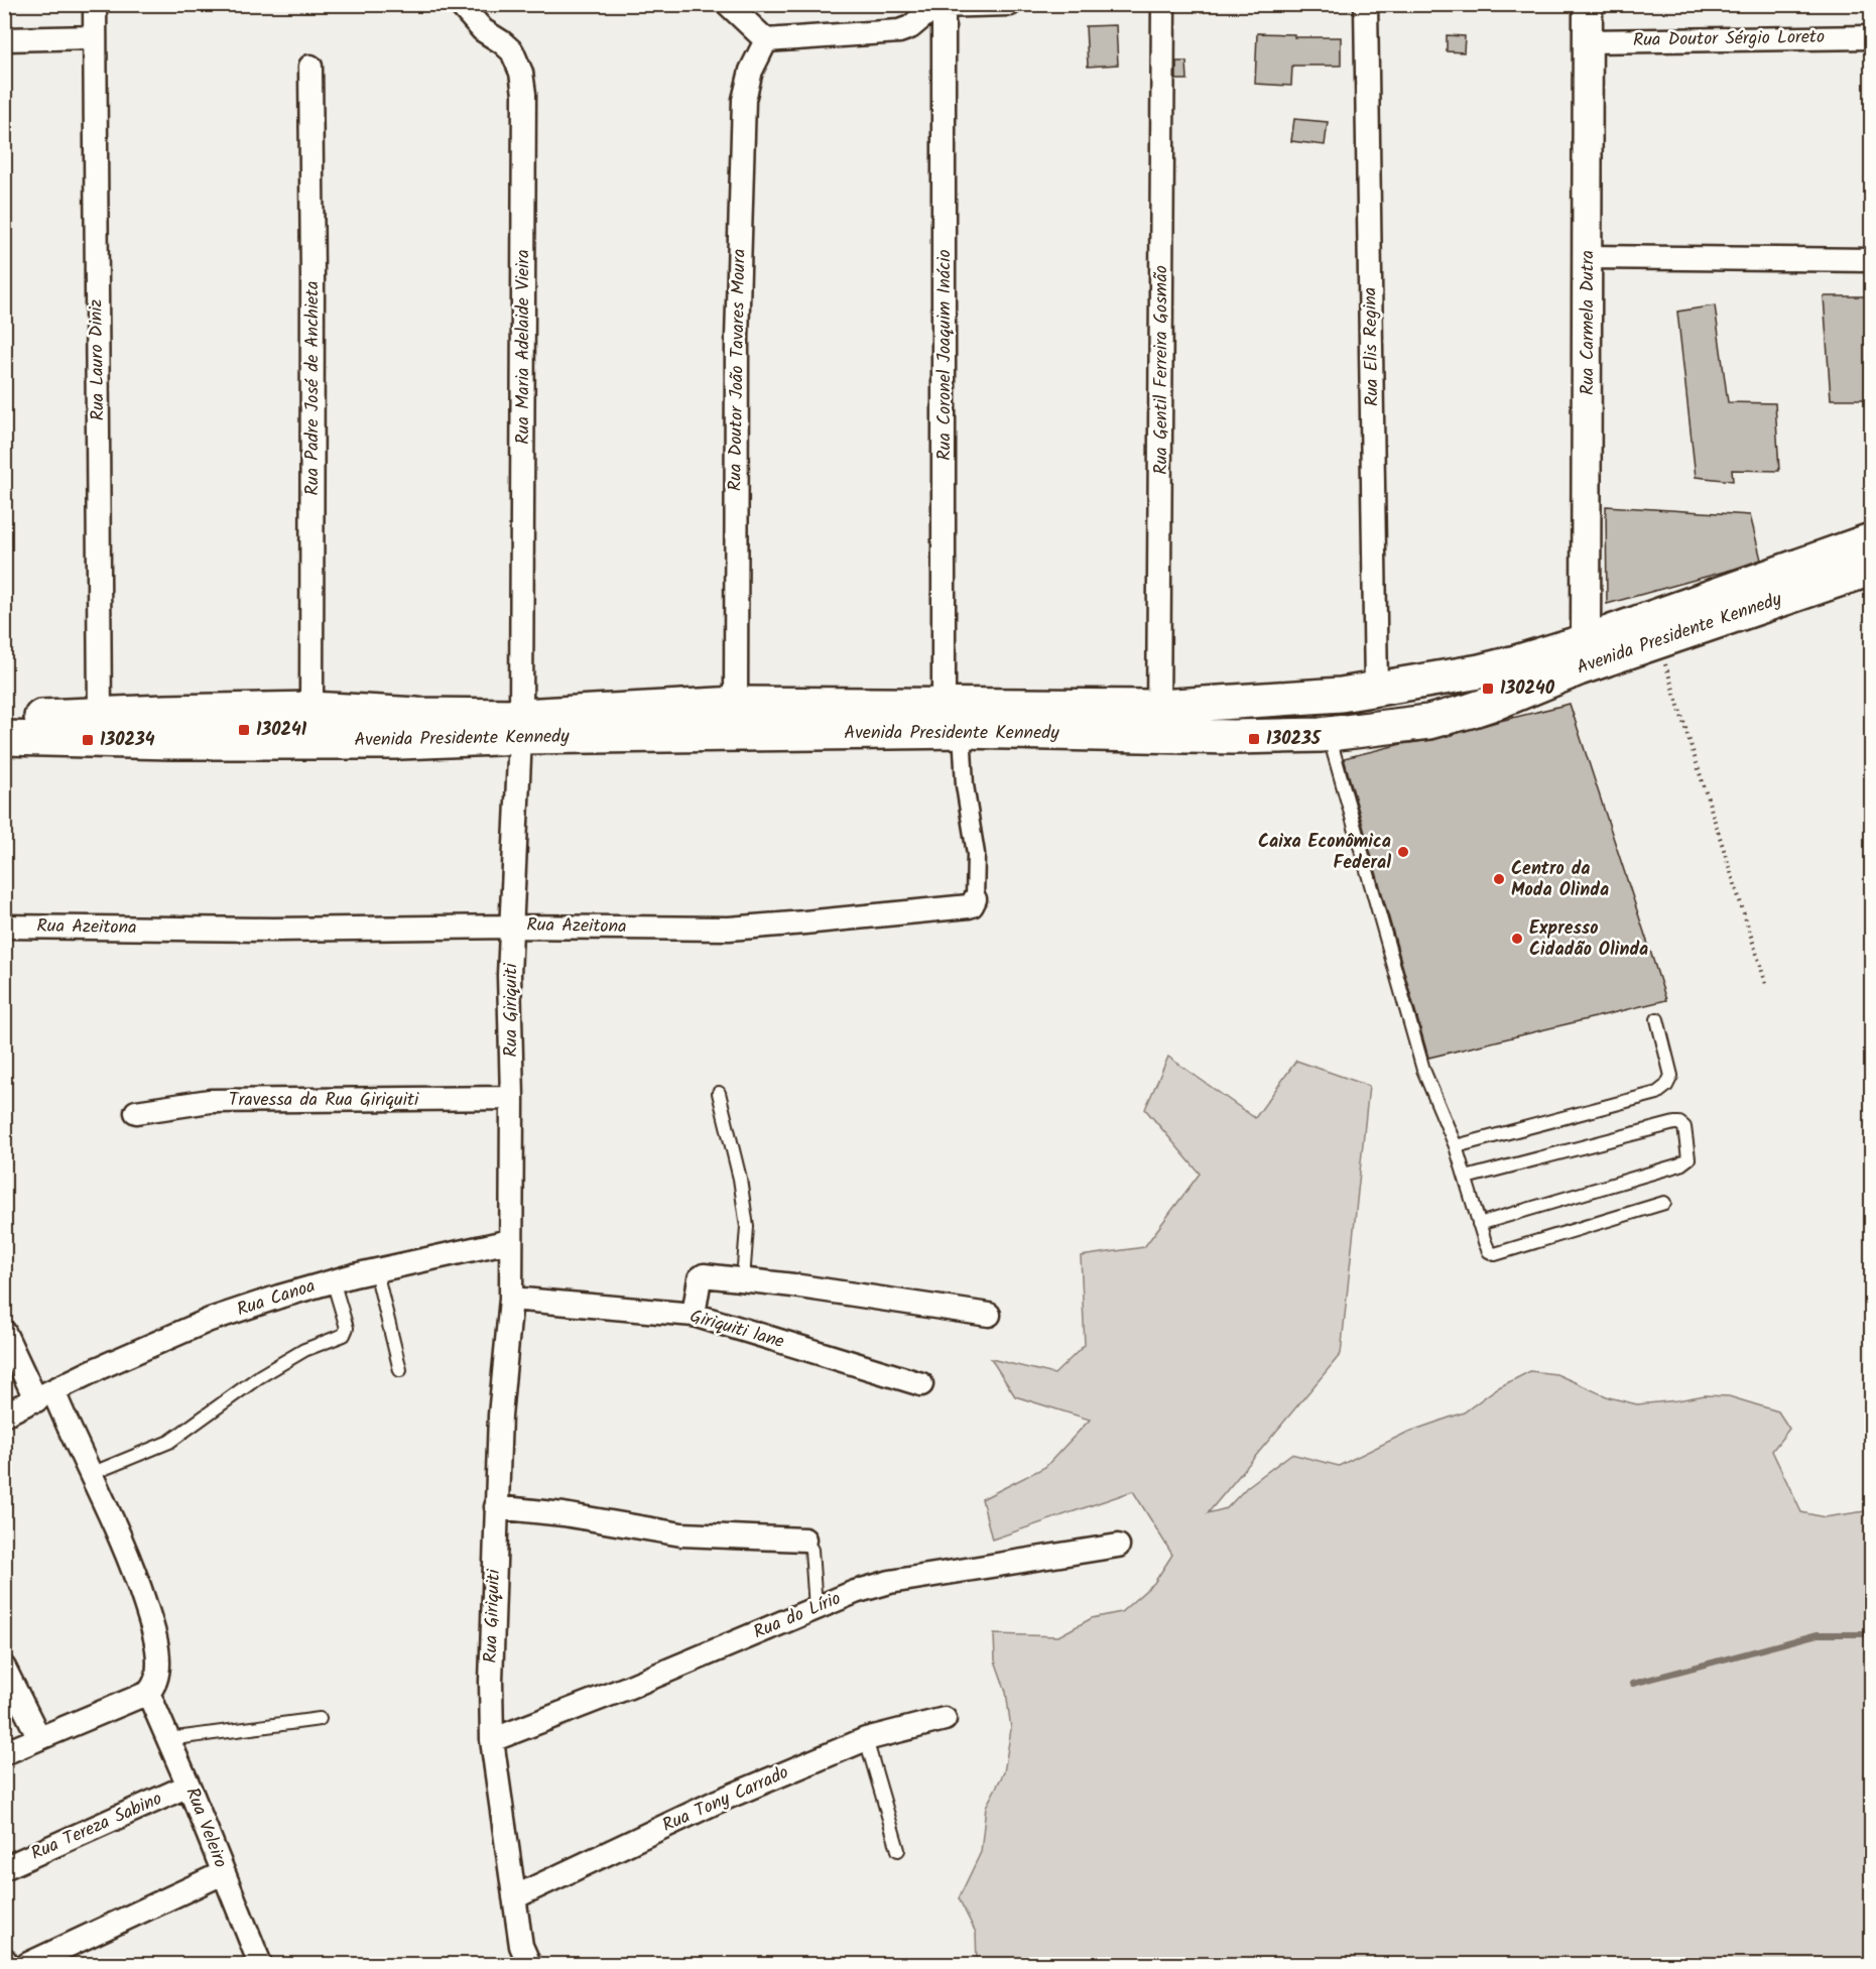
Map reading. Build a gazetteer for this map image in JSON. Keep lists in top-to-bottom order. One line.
{"streets":{"main road":["Avenida Presidente Kennedy"],"street":["Rua Doutor Sérgio Loreto","Rua Carmela Dutra","Rua Maria Adelaide Vieira","Rua Elis Regina","Rua Coronel Joaquim Inácio","Rua Lauro Diniz","Rua Doutor João Tavares Moura","Rua Gentil Ferreira Gosmão","Rua Padre José de Anchieta","Rua Azeitona","Rua Giriquiti","Travessa da Rua Giriquiti","Rua Canoa","Giriquiti lane","Rua do Lírio","Rua Tony Carrado","Rua Tereza Sabino","Rua Veleiro"]},"crossings":[["Rua Doutor Sérgio Loreto","Rua Carmela Dutra"],["Rua Carmela Dutra","Avenida Presidente Kennedy"],["Rua Maria Adelaide Vieira","Avenida Presidente Kennedy"],["Rua Maria Adelaide Vieira","Rua Giriquiti"],["Rua Elis Regina","Avenida Presidente Kennedy"],["Rua Coronel Joaquim Inácio","Avenida Presidente Kennedy"],["Rua Lauro Diniz","Avenida Presidente Kennedy"],["Rua Doutor João Tavares Moura","Avenida Presidente Kennedy"],["Rua Gentil Ferreira Gosmão","Avenida Presidente Kennedy"],["Rua Padre José de Anchieta","Avenida Presidente Kennedy"],["Avenida Presidente Kennedy","Rua Azeitona"],["Avenida Presidente Kennedy","Rua Giriquiti"],["Rua Azeitona","Rua Giriquiti"],["Rua Giriquiti","Travessa da Rua Giriquiti"],["Rua Giriquiti","Rua Canoa"],["Rua Giriquiti","Giriquiti lane"],["Rua Giriquiti","Rua do Lírio"],["Rua Giriquiti","Rua Tony Carrado"],["Rua Tereza Sabino","Rua Veleiro"]],"places":{"transit":["130240","130241","130235","130234"],"other":["Caixa Econômica Federal","Centro da Moda Olinda","Expresso Cidadão Olinda"]}}
